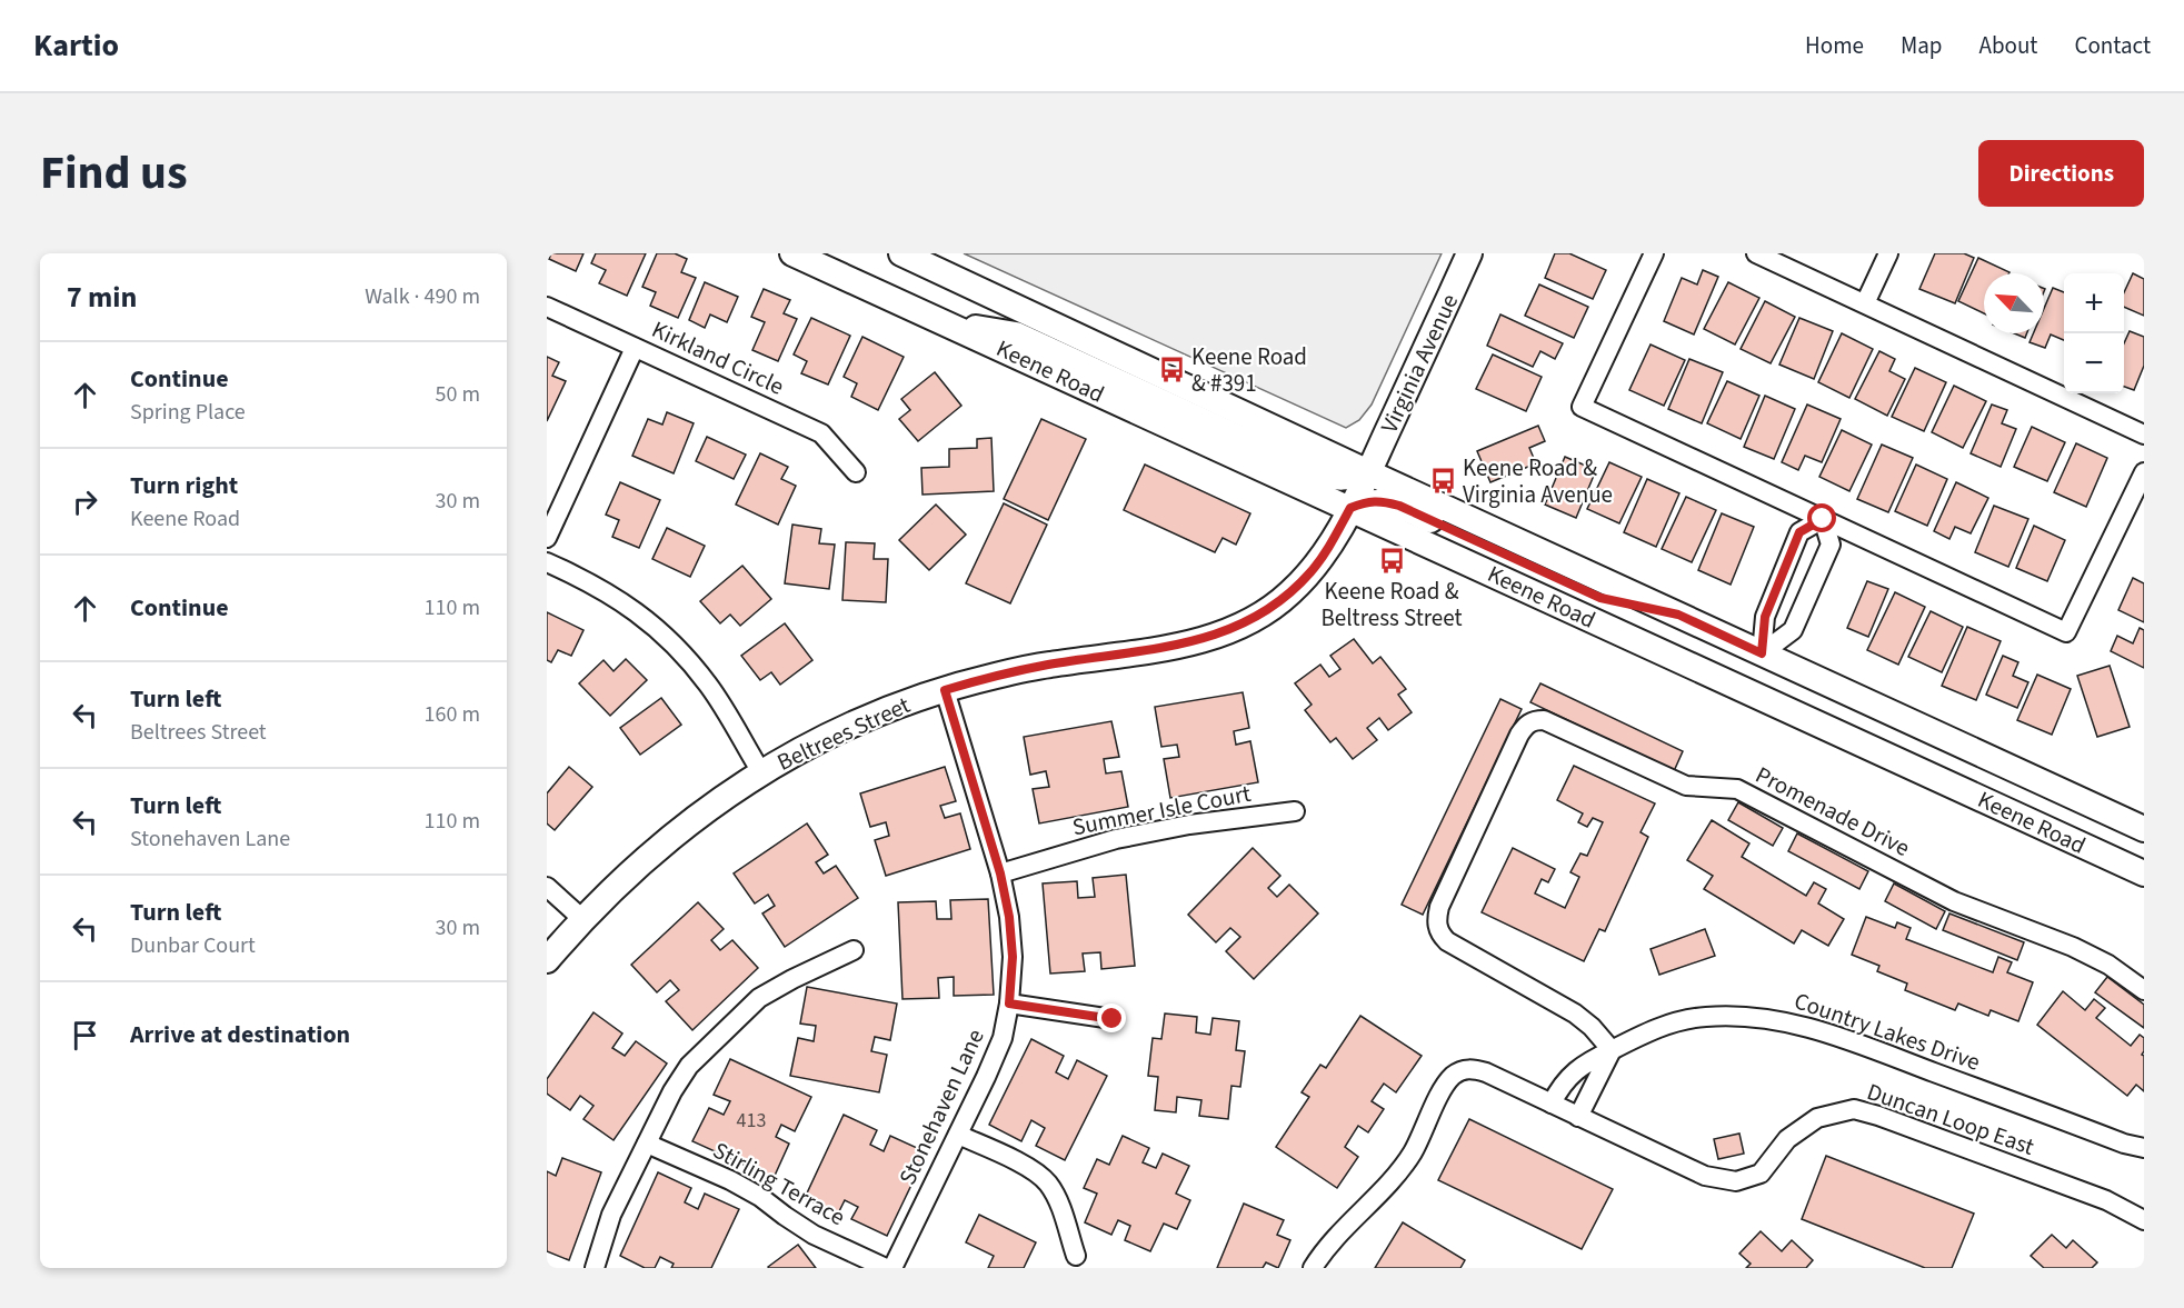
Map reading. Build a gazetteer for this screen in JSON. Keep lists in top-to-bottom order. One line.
{"streets":{"main road":["Virginia Avenue","Keene Road","Beltrees Street"],"street":["Kirkland Circle","Summer Isle Court","Promenade Drive","Country Lakes Drive","Stonehaven Lane","Duncan Loop East","Stirling Terrace"]},"crossings":[["Virginia Avenue","Keene Road"],["Virginia Avenue","Beltrees Street"],["Keene Road","Beltrees Street"],["Beltrees Street","Stonehaven Lane"],["Summer Isle Court","Stonehaven Lane"],["Promenade Drive","Country Lakes Drive"],["Country Lakes Drive","Duncan Loop East"]],"places":{"bus stop":["Keene Road & #391","Keene Road & Virginia Avenue","Keene Road & Beltress Street"]},"house_numbers":["413"],"north":"top left","page":{"header":"Kartio","nav":["Home","Map","About","Contact"],"title":"Find us","buttons":"Directions","heading":["7 min","Walk · 490 m"],"map_buttons":["+","−"],"list":[["Continue","Spring Place","50 m"],["Turn right","Keene Road","30 m"],["Continue","110 m"],["Turn left","Beltrees Street","160 m"],["Turn left","Stonehaven Lane","110 m"],["Turn left","Dunbar Court","30 m"],"Arrive at destination"]}}
